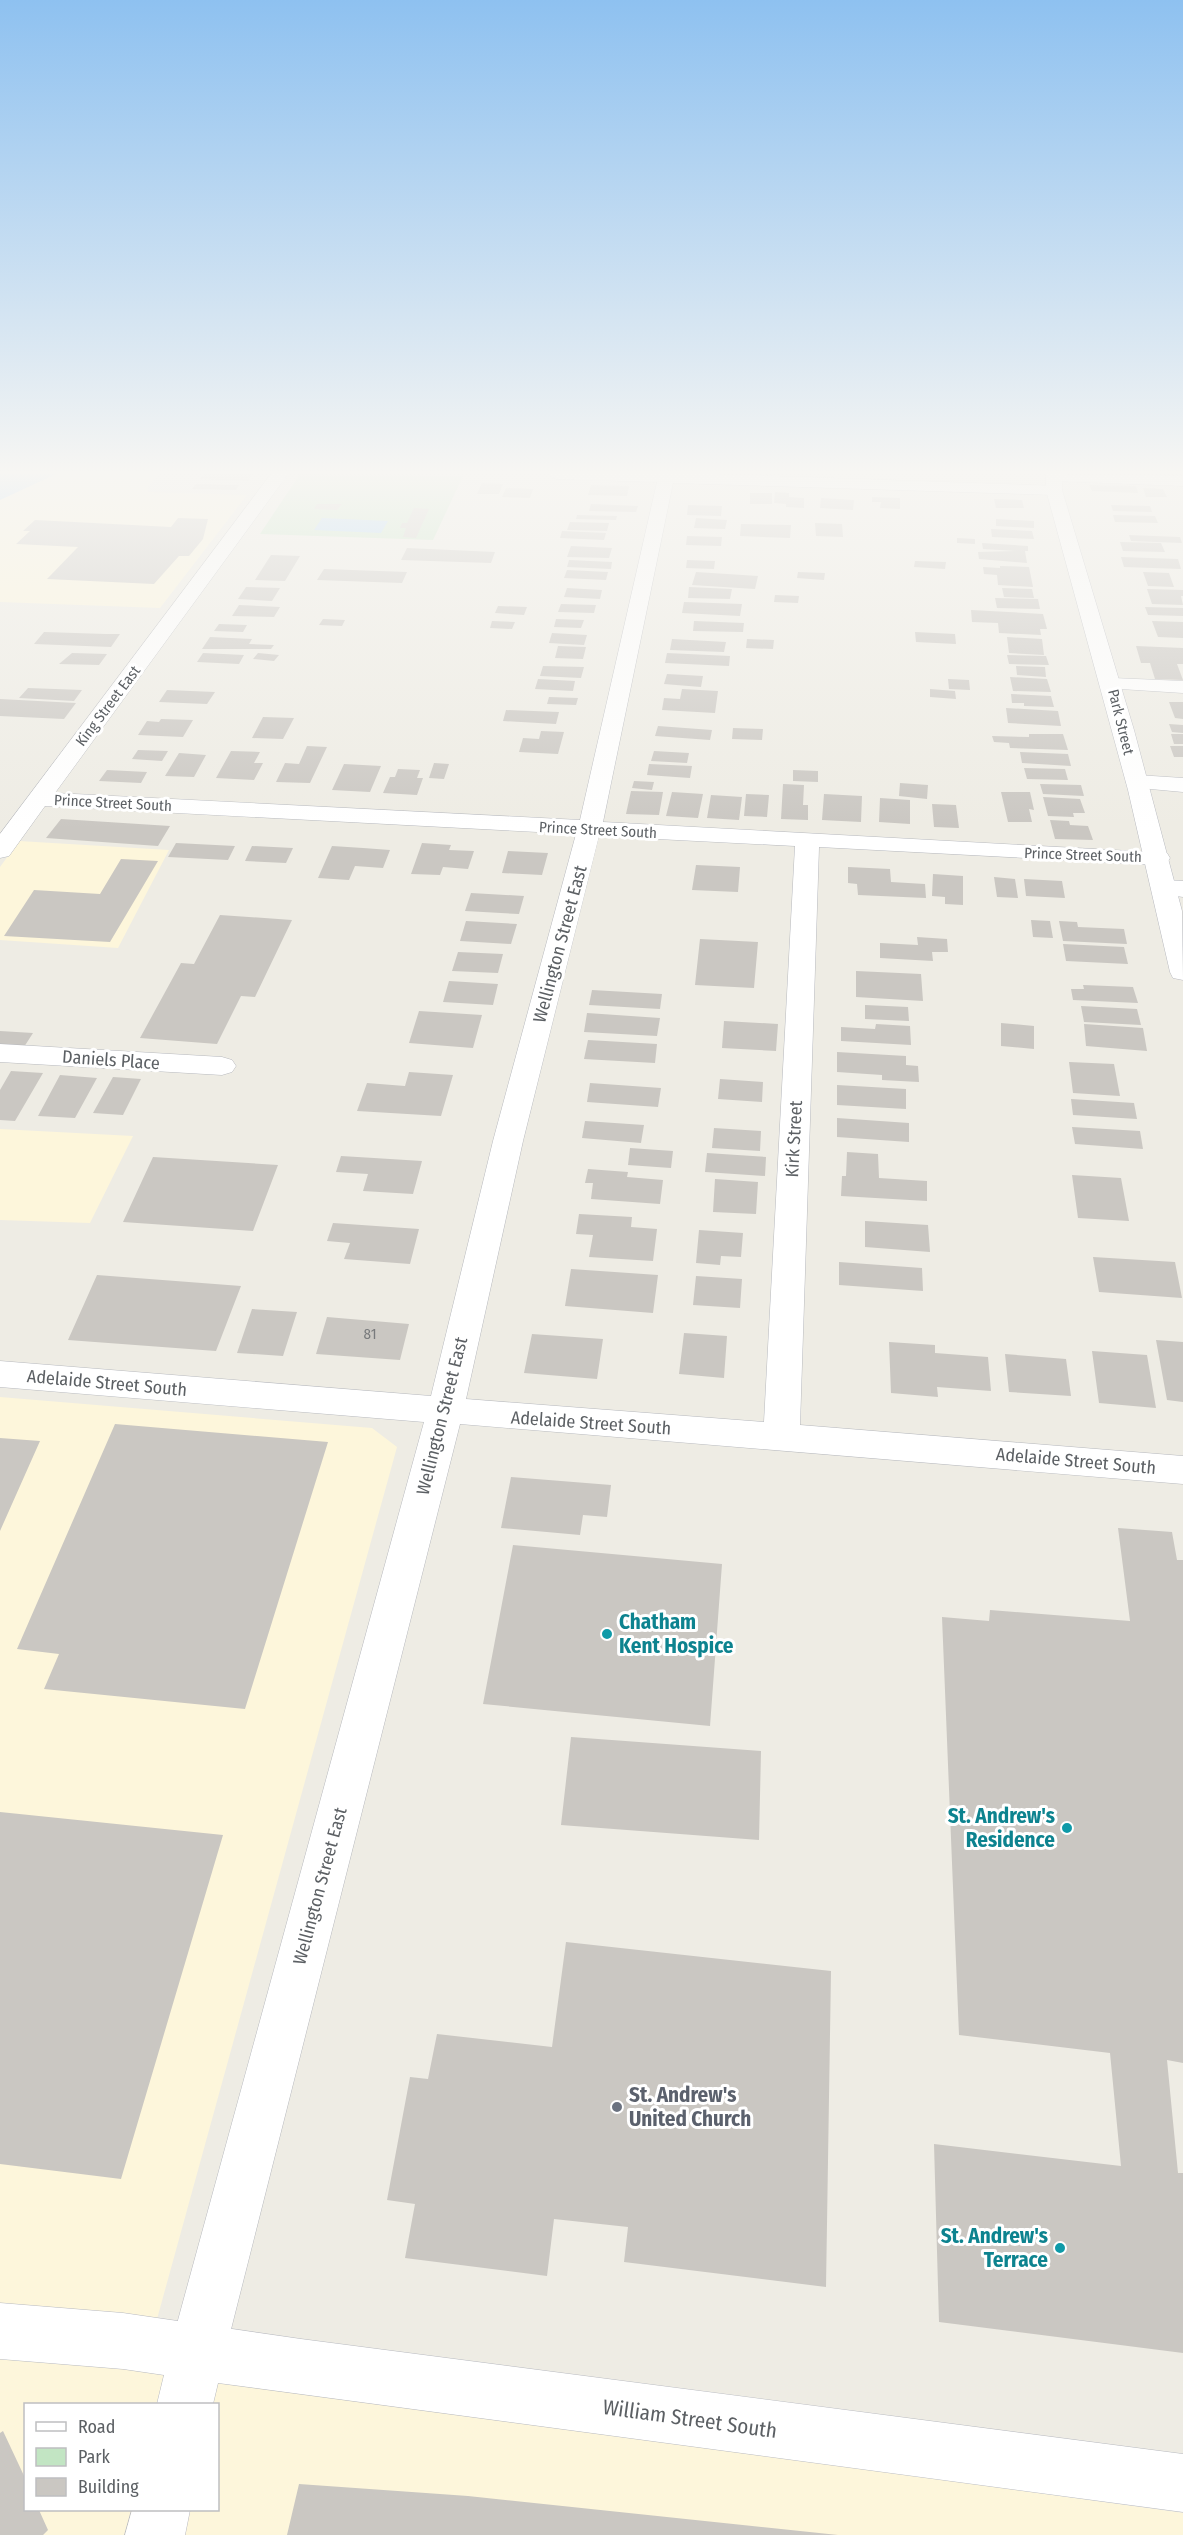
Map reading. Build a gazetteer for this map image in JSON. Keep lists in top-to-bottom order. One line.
{"streets":{"street":["King Street East","Park Street","Prince Street South","Wellington Street East","Daniels Place","Kirk Street","Adelaide Street South","William Street South"]},"crossings":[["King Street East","Prince Street South"],["Park Street","Prince Street South"],["Prince Street South","Wellington Street East"],["Prince Street South","Kirk Street"],["Wellington Street East","Adelaide Street South"],["Wellington Street East","William Street South"],["Kirk Street","Adelaide Street South"]],"places":["Chatham Kent Hospice","St. Andrew's Residence","St. Andrew's United Church","St. Andrew's Terrace"],"house_numbers":["81"],"legend":["Road","Park","Building"]}
